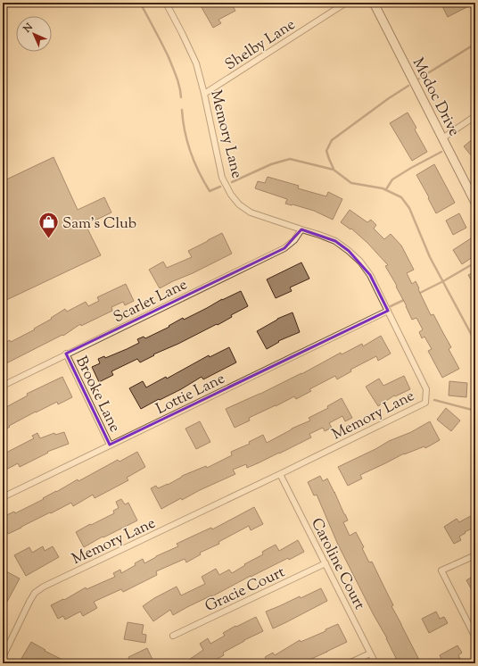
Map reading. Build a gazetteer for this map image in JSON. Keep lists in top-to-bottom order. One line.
{"streets":{"street":["Shelby Lane","Modoc Drive","Memory Lane","Scarlet Lane","Lottie Lane","Brooke Lane","Caroline Court","Gracie Court"]},"crossings":[["Shelby Lane","Memory Lane"],["Memory Lane","Scarlet Lane"],["Memory Lane","Lottie Lane"],["Memory Lane","Caroline Court"],["Scarlet Lane","Brooke Lane"],["Lottie Lane","Brooke Lane"],["Caroline Court","Gracie Court"]],"places":{"shop":["Sam's Club"]},"north":"top left"}
